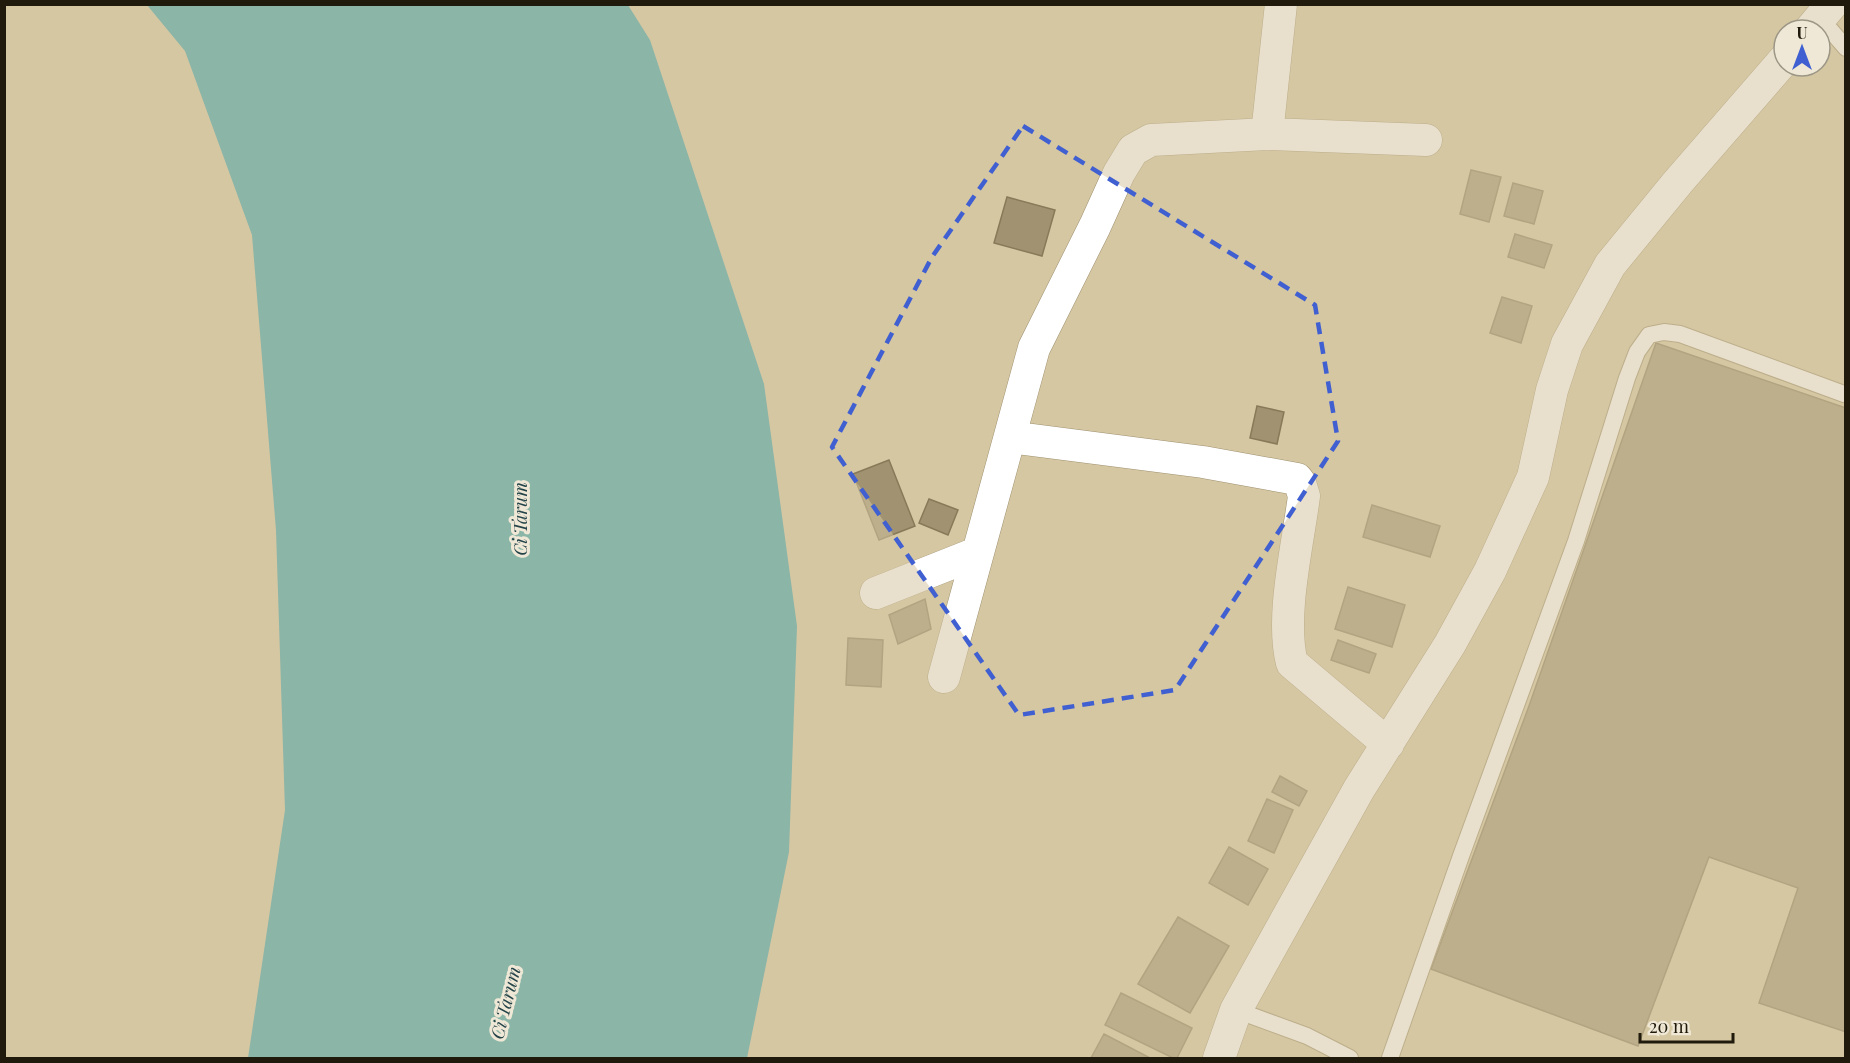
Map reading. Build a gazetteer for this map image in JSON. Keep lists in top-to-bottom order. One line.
{"water":["Ci Tarum"],"scale_bar":"20 m","north":"top"}
